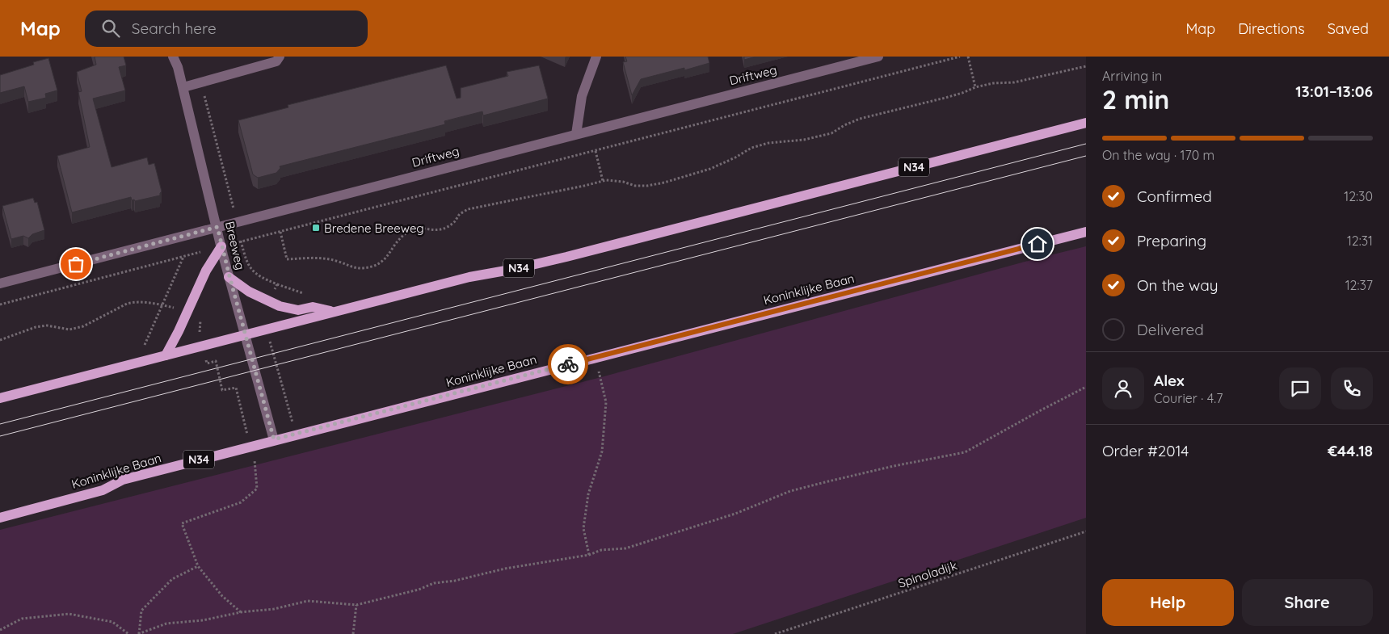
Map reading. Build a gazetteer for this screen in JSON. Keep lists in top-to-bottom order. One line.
{"streets":{"main road":["N34","Koninklijke Baan"],"street":["Driftweg","Breeweg"],"path":["Spinoladijk"]},"crossings":[["Driftweg","Breeweg"],["N34","Breeweg"],["Breeweg","Koninklijke Baan"]],"places":{"transit":["Bredene Breeweg"]},"page":{"header":"Map","search":"Search here","nav":["Map","Directions","Saved"],"heading":["2 min","Arriving in","13:01–13:06"],"panel":["Alex","Courier · 4.7","Order #2014","€44.18"],"bar":"On the way · 170 m","list":[["Confirmed","12:30"],["Preparing","12:31"],["On the way","12:37"],"Delivered"],"buttons":["Help","Share"]}}
